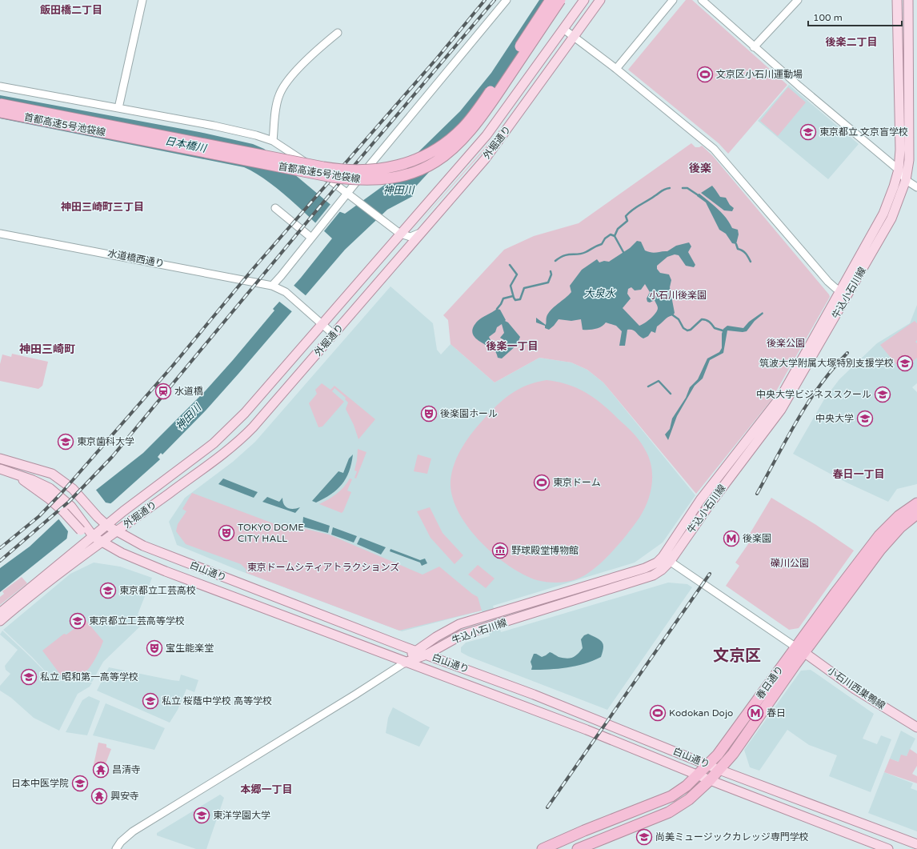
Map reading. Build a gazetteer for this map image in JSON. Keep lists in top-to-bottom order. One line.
{"streets":{"highway":["首都高速5号池袋線","春日通り"],"main road":["外堀通り","牛込小石川線","白山通り","小石川西巣鴨線"],"street":["水道橋西通り"]},"crossings":[["外堀通り","水道橋西通り"],["外堀通り","白山通り"],["牛込小石川線","白山通り"],["白山通り","春日通り"],["春日通り","小石川西巣鴨線"]],"districts":["飯田橋二丁目","後楽二丁目","後楽","神田三崎町三丁目","後楽一丁目","神田三崎町","春日一丁目","文京区","本郷一丁目"],"water":["日本橋川","神田川","大泉水"],"parks":["小石川後楽園","後楽公園","礫川公園","東京ドームシティアトラクションズ"],"places":{"sports":["文京区小石川運動場","東京ドーム","Kodokan Dojo"],"school or university":["東京都立 文京盲学校","筑波大学附属大塚特別支援学校","中央大学ビジネススクール","中央大学","東京歯科大学","東京都立工芸高校","東京都立工芸高等学校","私立 昭和第一高等学校","私立 桜蔭中学校 高等学校","日本中医学院","東洋学園大学","尚美ミュージックカレッジ専門学校"],"station":["水道橋"],"theatre":["後楽園ホール","TOKYO DOME CITY HALL","宝生能楽堂"],"metro station":["後楽園","春日"],"museum":["野球殿堂博物館"],"temple":["昌清寺","興安寺"]},"scale_bar":"100 m"}
